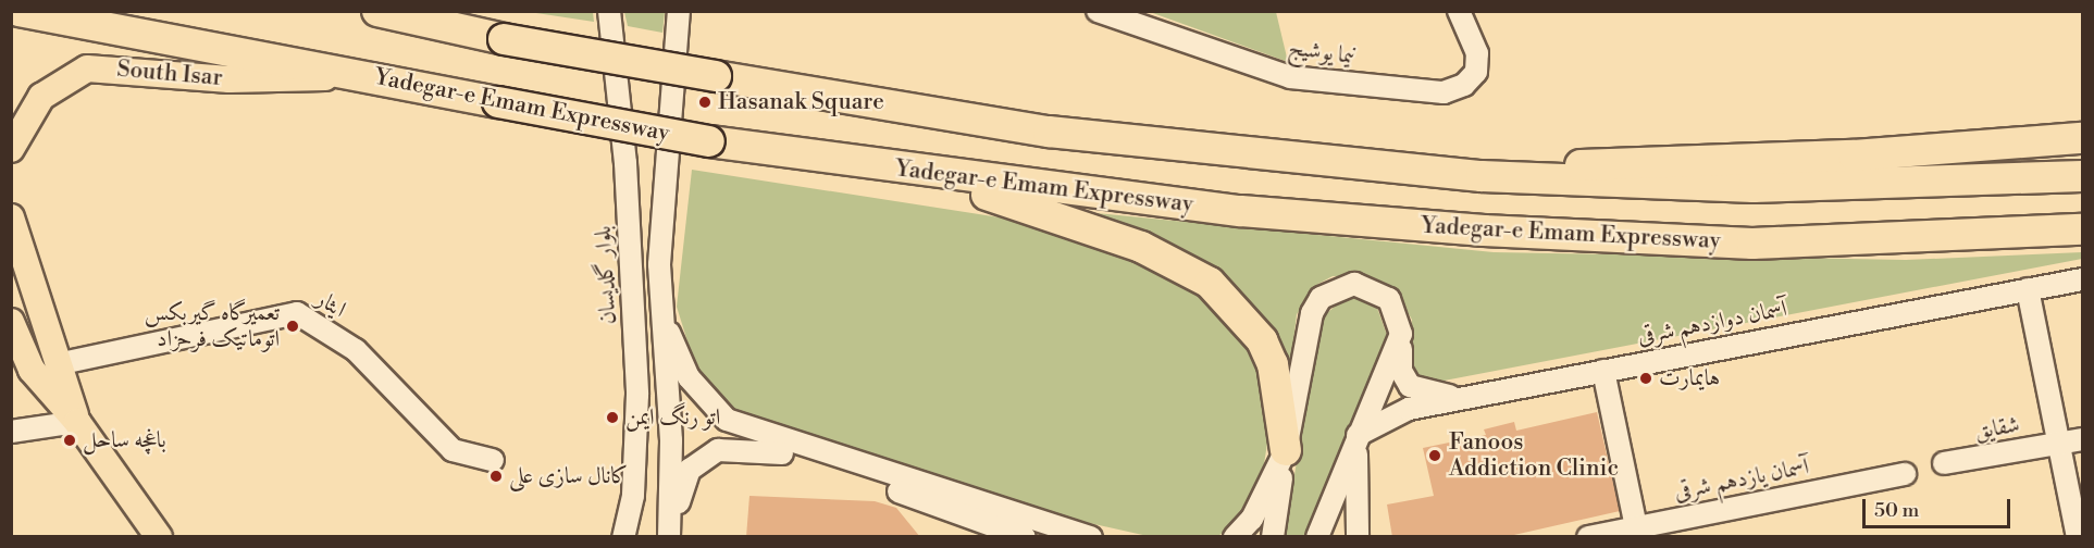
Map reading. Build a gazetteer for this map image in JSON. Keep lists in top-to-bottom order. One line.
{"streets":{"highway":["Yadegar-e Emam Expressway"],"main road":["South Isar"],"street":["نیما یوشیج","بلوار گلدیسان","ایثار","آسمان دوازدهم شرقی","شقایق","آسمان یازدهم شرقی"]},"crossings":[["South Isar","Yadegar-e Emam Expressway"]],"places":["Hasanak Square","تعمیرگاه گیربکس اتوماتیک فرحزاد","هایمارت","اتو رنگ ایمن","باغچه ساحل","Fanoos Addiction Clinic","کانال سازی علی"],"scale_bar":"50 m"}
